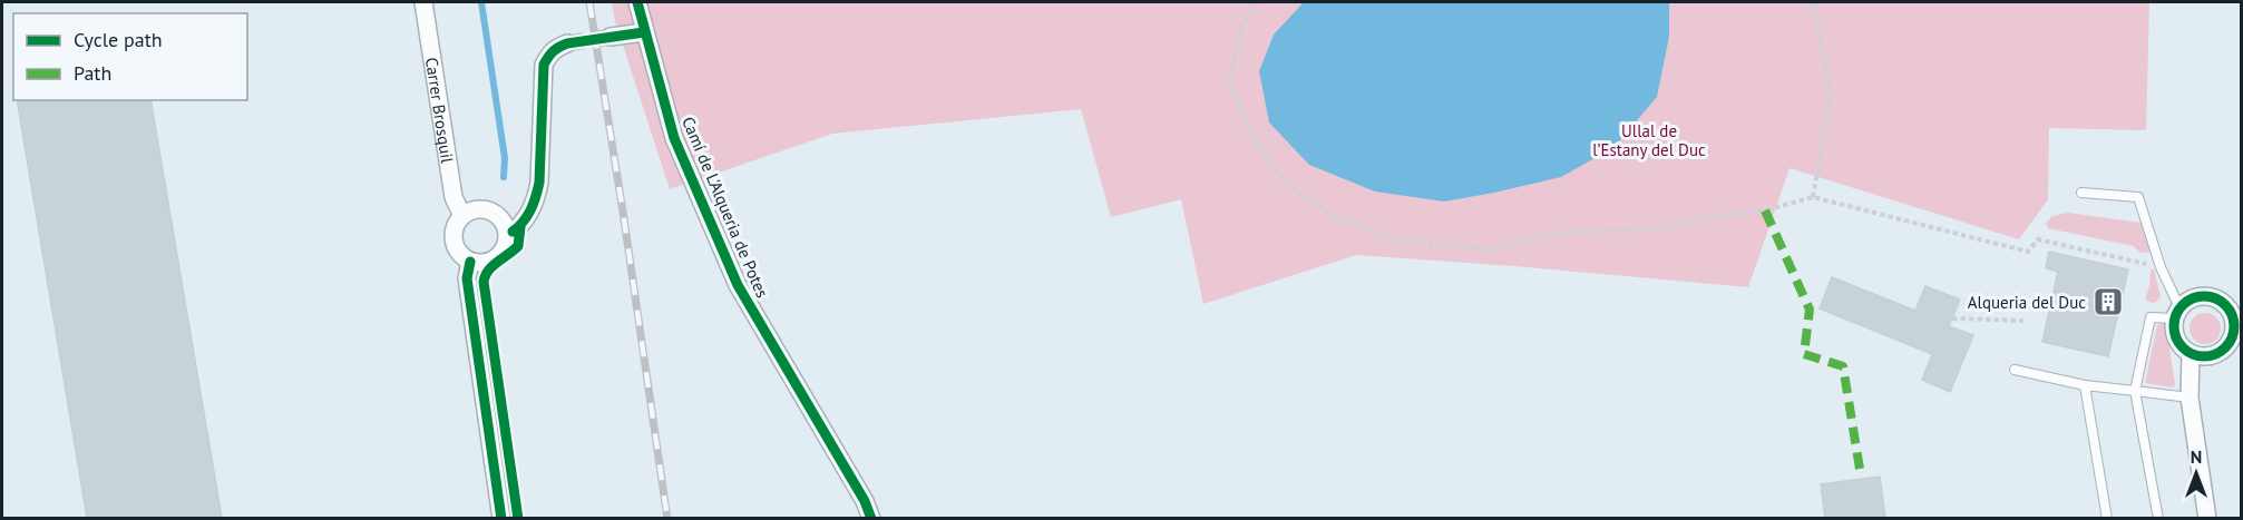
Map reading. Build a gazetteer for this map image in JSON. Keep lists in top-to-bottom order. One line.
{"streets":{"street":["Carrer Brosquil","Camí de L'Alqueria de Potes"]},"parks":["Ullal de l’Estany del Duc"],"places":{"building":["Alqueria del Duc"]},"legend":["Cycle path","Path"],"north":"top"}
